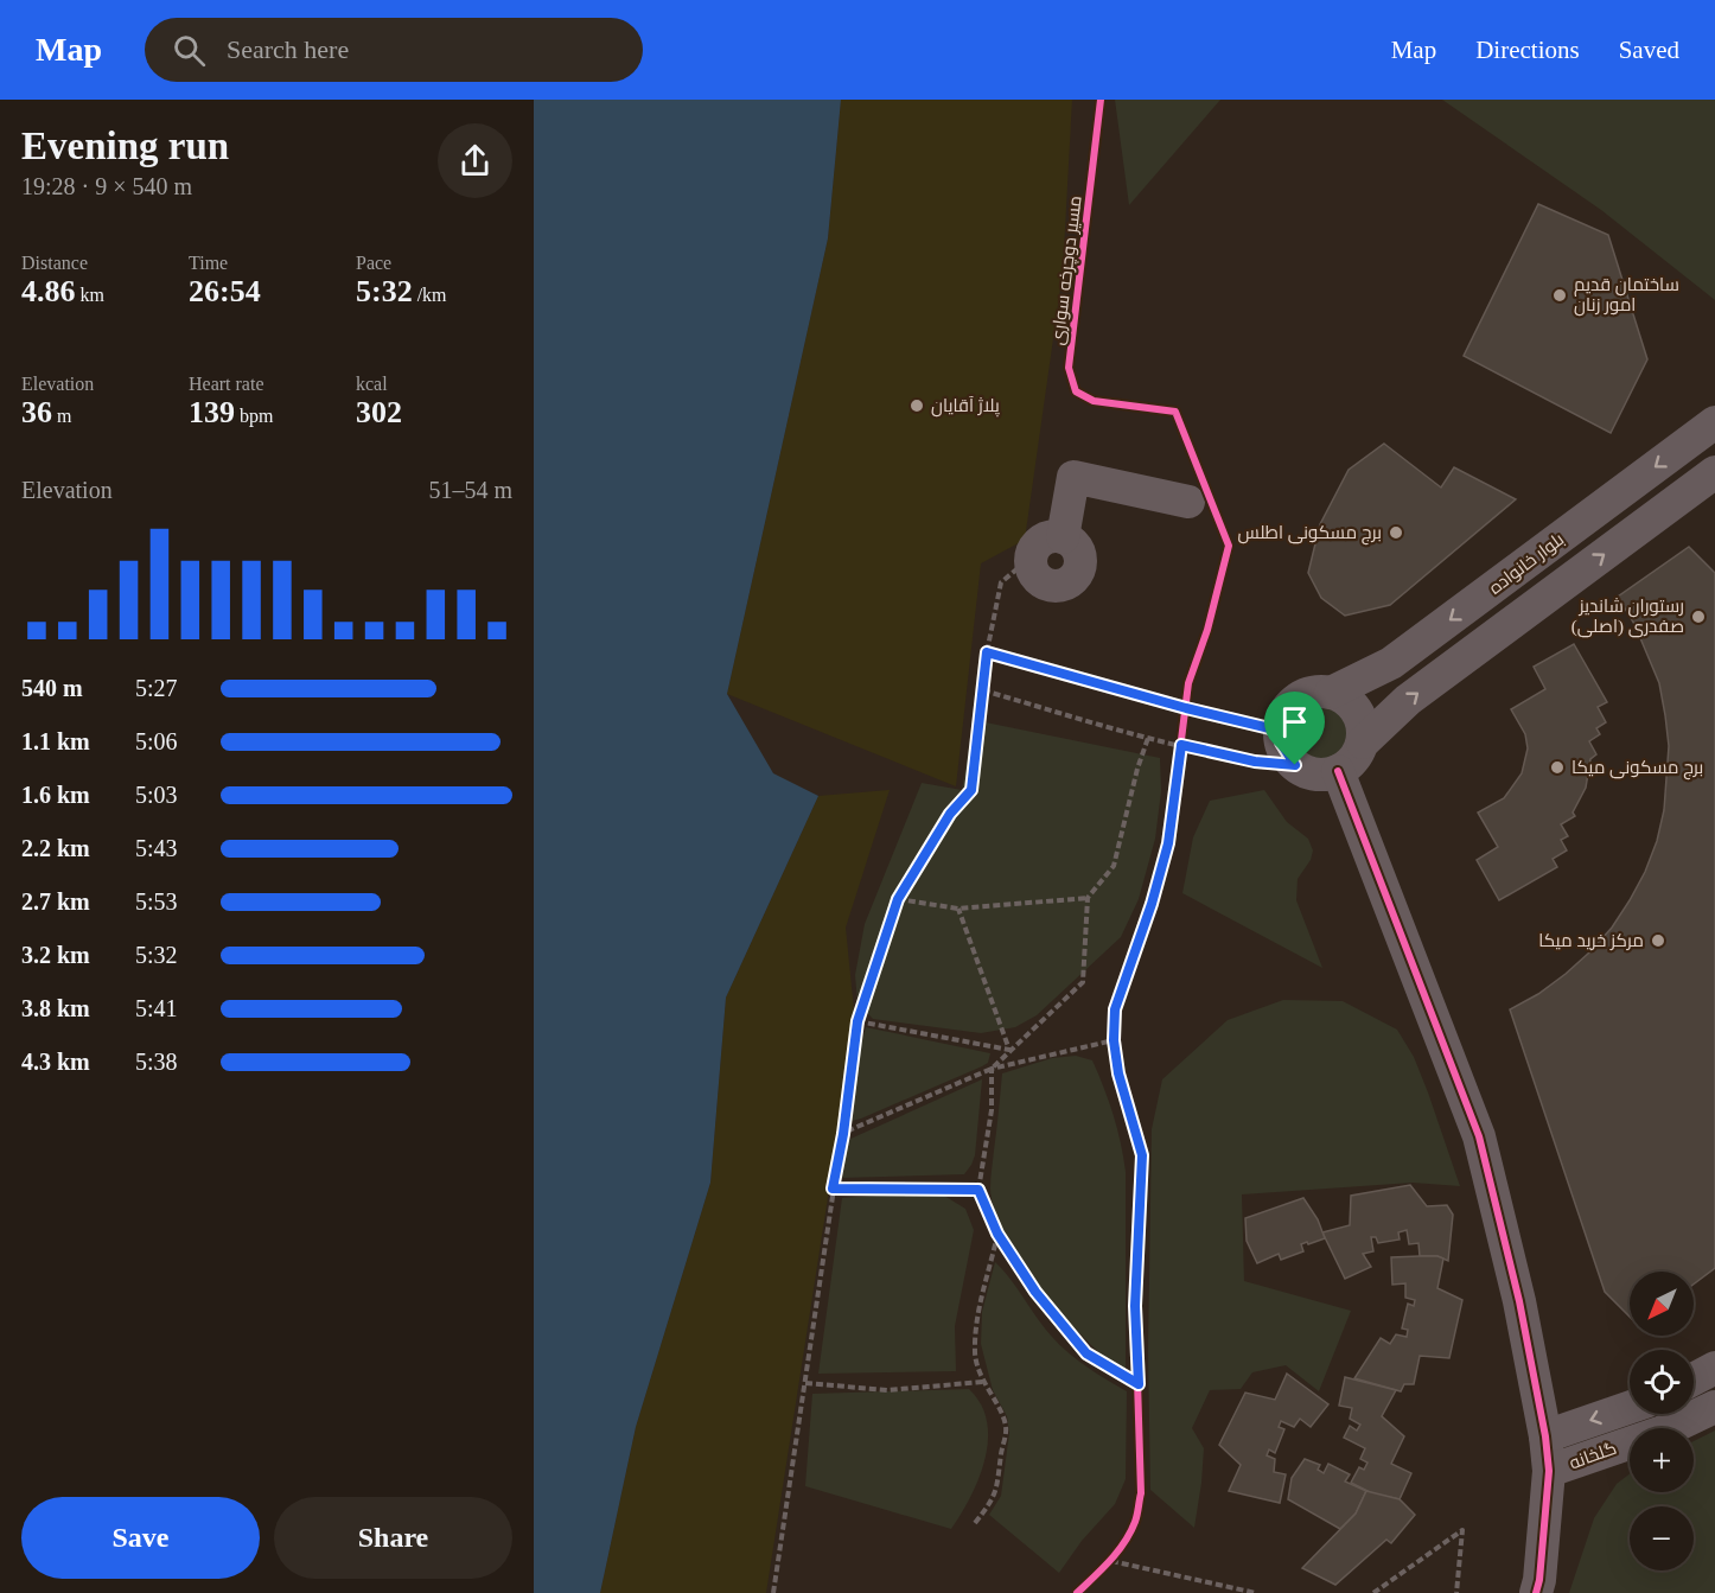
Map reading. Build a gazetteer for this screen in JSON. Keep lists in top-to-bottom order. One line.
{"streets":{"street":["بلوار خانواده","گلخانه"],"cycle path":["مسیر دوچرخه سواری"]},"places":["ساختمان قدیم امور زنان","پلاژ آقایان","برج مسکونی اطلس","رستوران شاندیز صفدری (اصلی)","برج مسکونی میکا","مرکز خرید میکا"],"north":"bottom left","page":{"header":"Map","search":"Search here","nav":["Map","Directions","Saved"],"heading":["Evening run","19:28 · 9 × 540 m"],"stats":[["Distance","4.86 km"],["Time","26:54"],["Pace","5:32 /km"],["Elevation","36 m"],["Heart rate","139 bpm"],["kcal","302"]],"chart":["Elevation","51–54 m"],"list":[{"name":"540 m","note":"5:27"},{"name":"1.1 km","note":"5:06"},{"name":"1.6 km","note":"5:03"},{"name":"2.2 km","note":"5:43"},{"name":"2.7 km","note":"5:53"},{"name":"3.2 km","note":"5:32"},{"name":"3.8 km","note":"5:41"},{"name":"4.3 km","note":"5:38"}],"map_buttons":["+","−"],"buttons":["Save","Share"]}}
